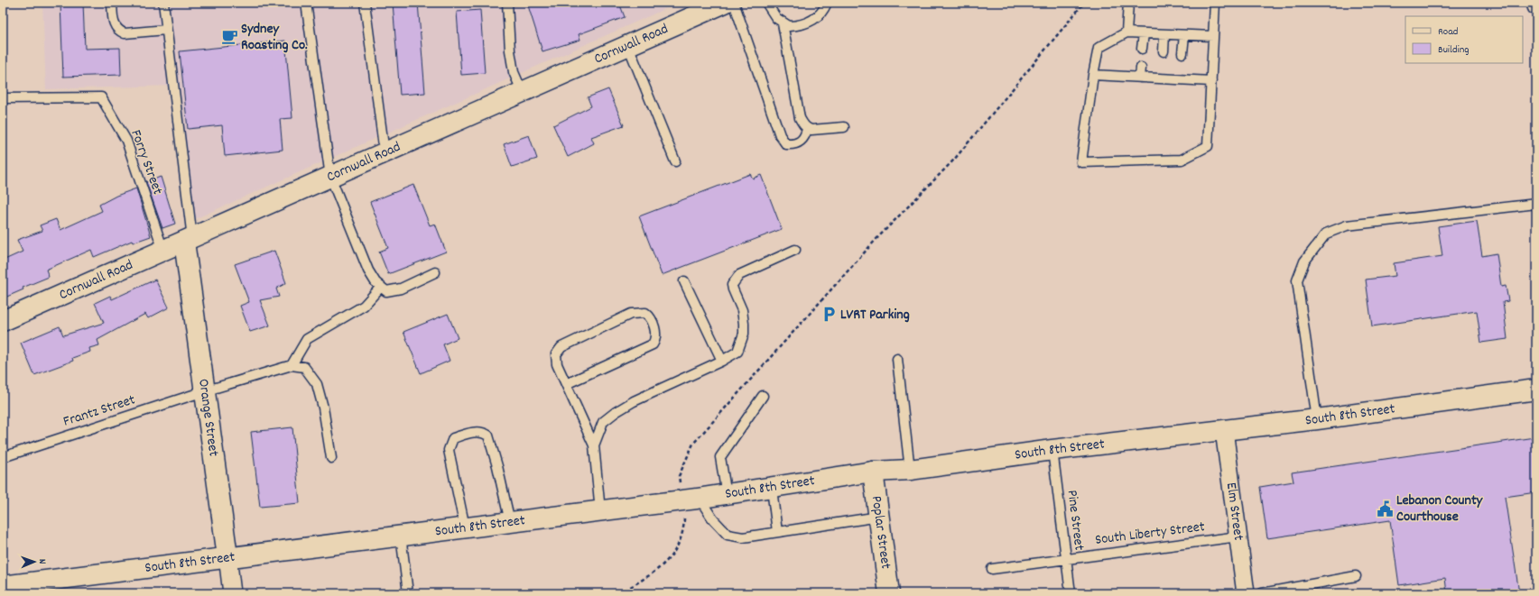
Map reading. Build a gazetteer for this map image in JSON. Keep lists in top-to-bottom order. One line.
{"streets":{"street":["Cornwall Road","South 8th Street","Orange Street","Elm Street","Poplar Street"],"lane":["Forry Street","Frantz Street","Pine Street","South Liberty Street"]},"crossings":[["Cornwall Road","Forry Street"],["Cornwall Road","Orange Street"],["Frantz Street","Orange Street"],["South 8th Street","Orange Street"],["South 8th Street","Elm Street"],["South 8th Street","Pine Street"],["South 8th Street","Poplar Street"],["Elm Street","South Liberty Street"],["Pine Street","South Liberty Street"]],"places":{"cafe":["Sydney Roasting Co."],"parking":["LVRT Parking"],"public building":["Lebanon County Courthouse"]},"legend":["Road","Building"],"north":"right"}
